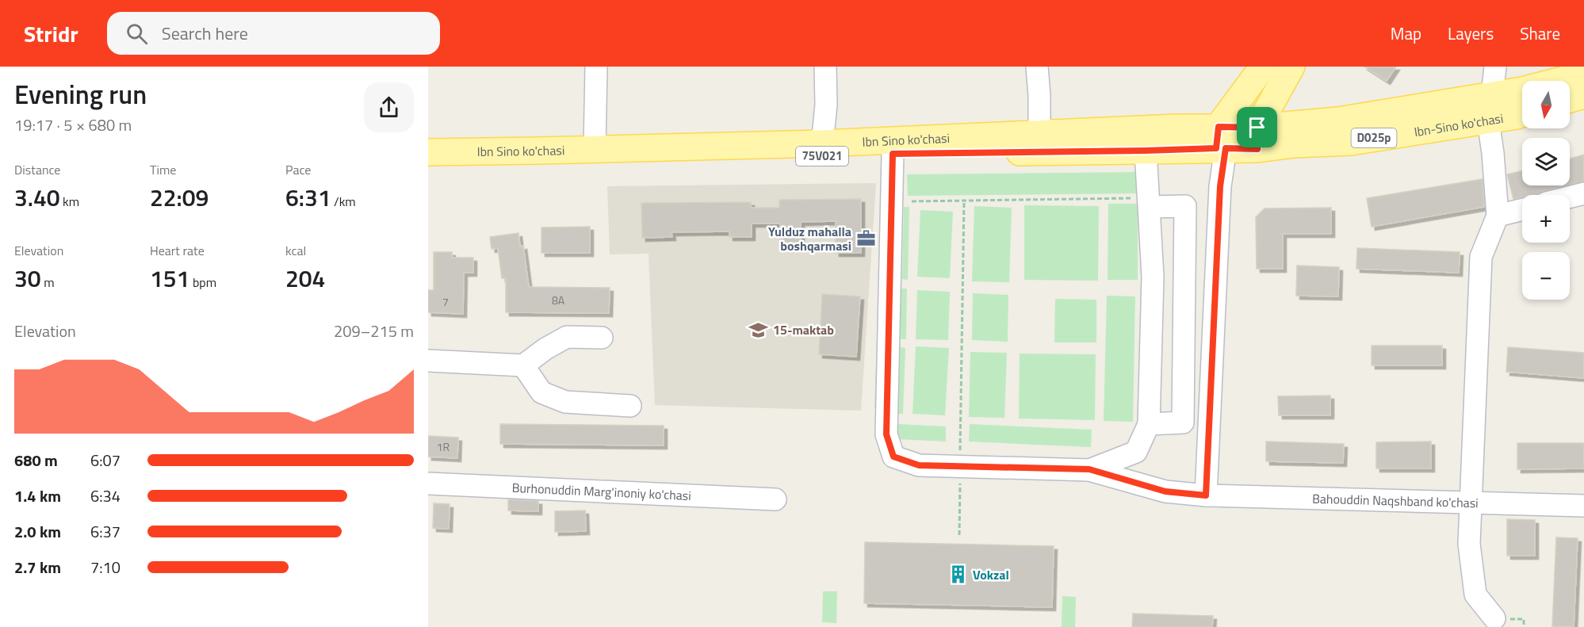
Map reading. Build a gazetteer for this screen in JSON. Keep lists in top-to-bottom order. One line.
{"streets":{"main road":["Ibn-Sino ko'chasi","D025p","Ibn Sino ko'chasi","75V021"],"street":["Burhonuddin Marg'inoniy ko'chasi","Bahouddin Naqshband ko'chasi"]},"crossings":[["Ibn-Sino ko'chasi","Ibn Sino ko'chasi"]],"places":{"office":["Yulduz mahalla boshqarmasi"],"school or university":["15-maktab"],"building":["Vokzal"]},"house_numbers":["8A","7","1R"],"north":"bottom","page":{"header":"Stridr","search":"Search here","nav":["Map","Layers","Share"],"heading":["Evening run","19:17 · 5 × 680 m"],"map_buttons":["+","−"],"stats":[["Distance","3.40 km"],["Time","22:09"],["Pace","6:31 /km"],["Elevation","30 m"],["Heart rate","151 bpm"],["kcal","204"]],"chart":["Elevation","209–215 m"],"list":[{"name":"680 m","note":"6:07"},{"name":"1.4 km","note":"6:34"},{"name":"2.0 km","note":"6:37"},{"name":"2.7 km","note":"7:10"}]}}
